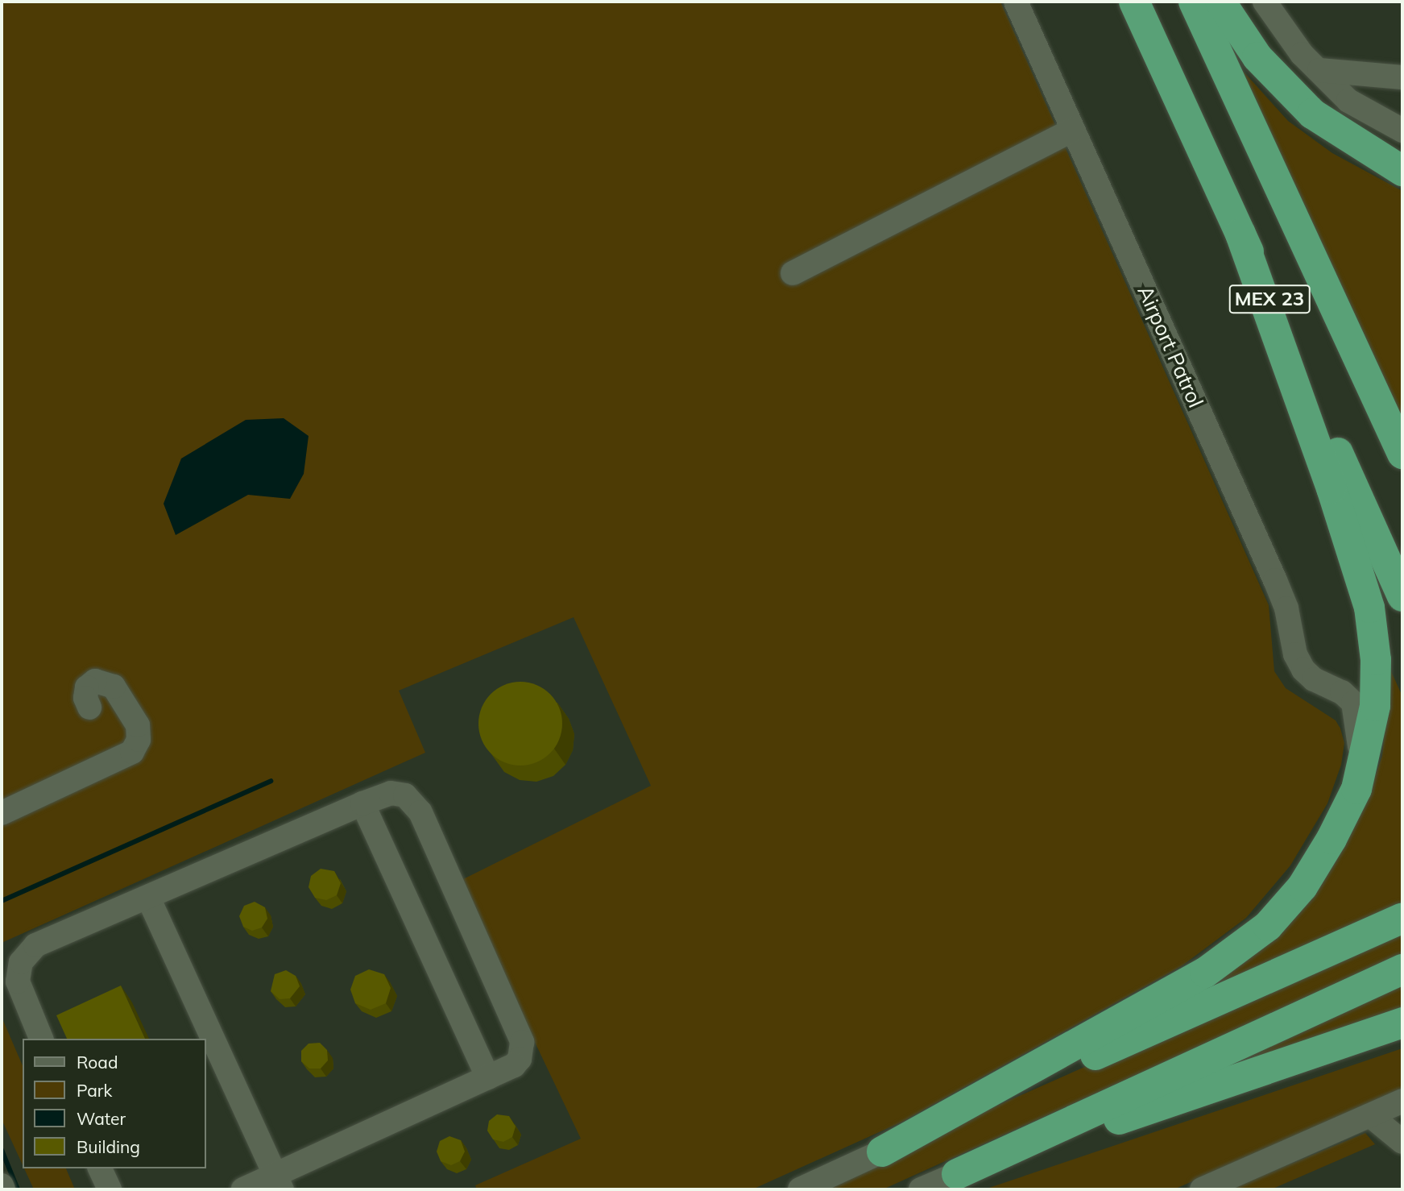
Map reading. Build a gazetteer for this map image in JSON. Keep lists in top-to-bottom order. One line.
{"streets":{"highway":["MEX 23"],"street":["Airport Patrol"]},"legend":["Road","Park","Water","Building"]}
